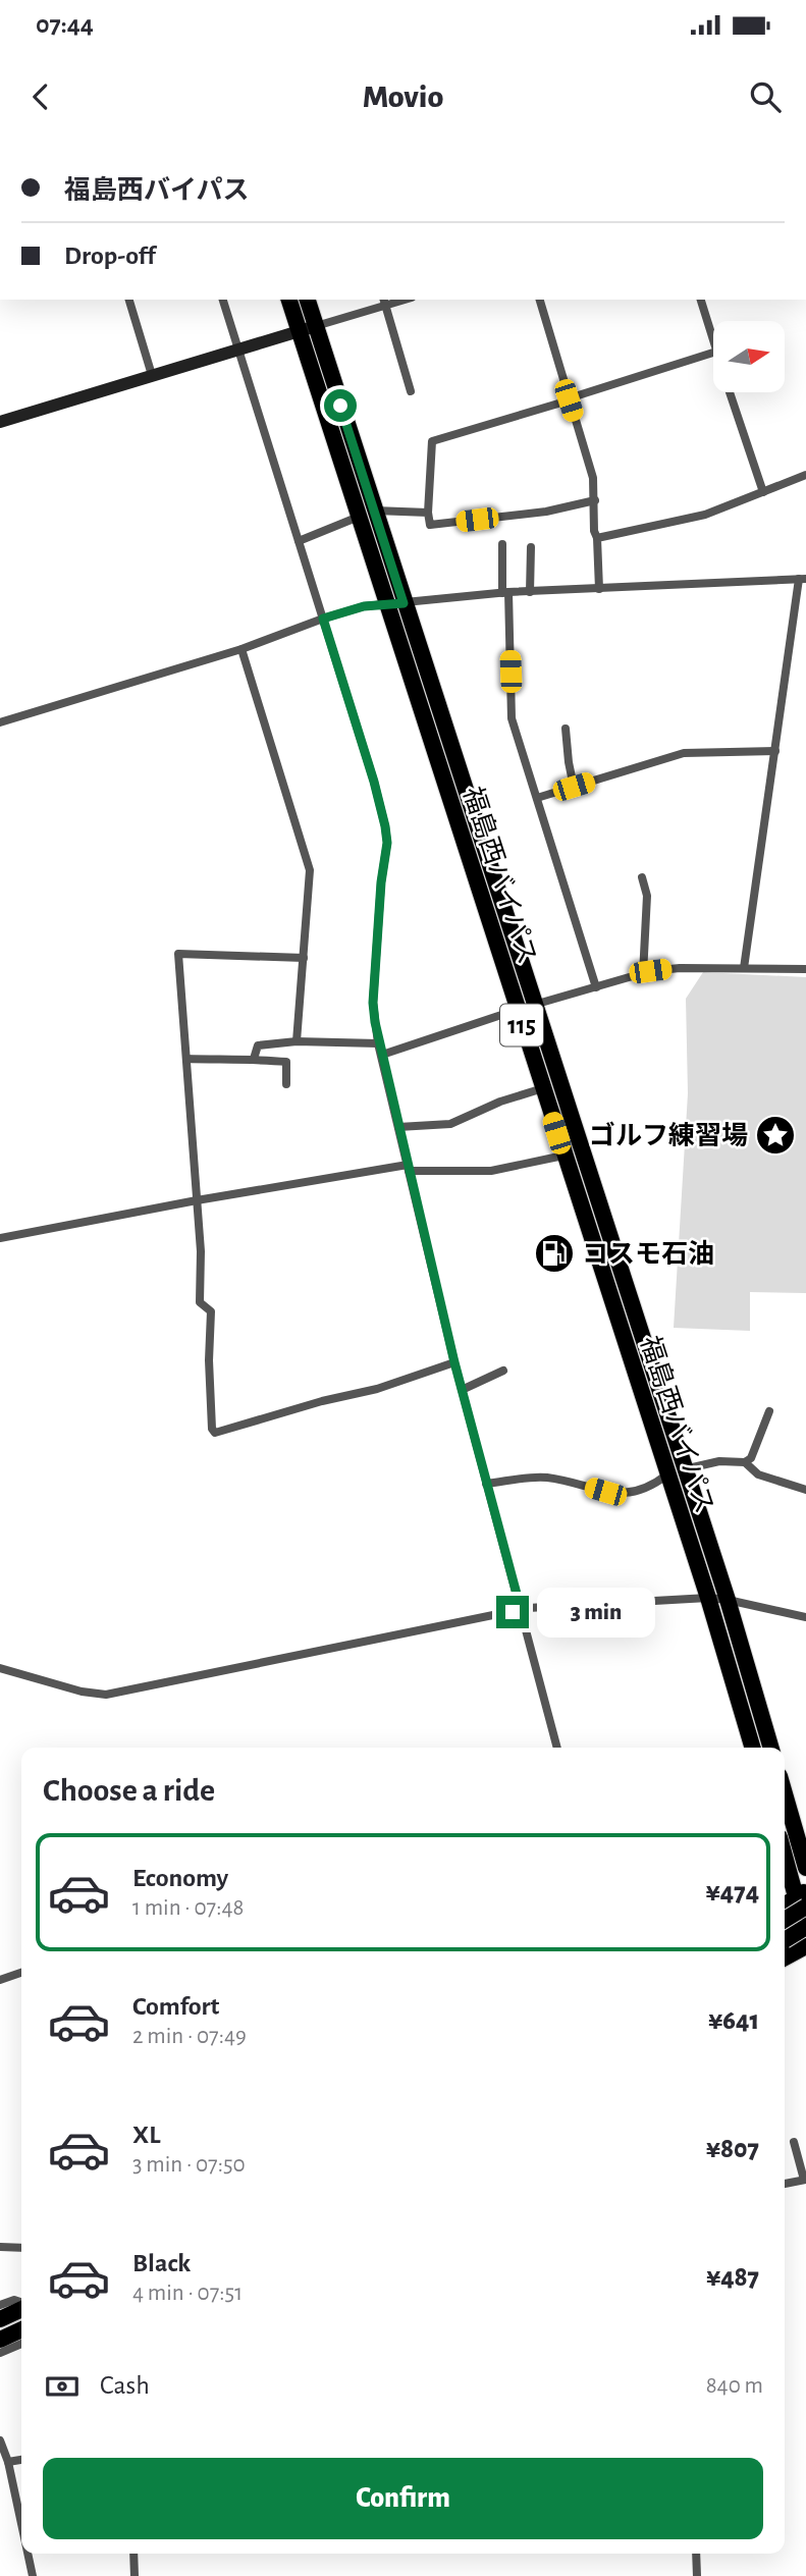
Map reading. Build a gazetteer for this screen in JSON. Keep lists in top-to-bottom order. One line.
{"streets":{"highway":["福島西バイパス","115"]},"places":{"place":["ゴルフ練習場"],"fuel station":["コスモ石油"]},"north":"right","page":{"status":"07:44","header":"Movio","banner":["福島西バイパス","Drop-off"],"bubble":"3 min","heading":"Choose a ride","list":[{"name":"Economy","note":"1 min · 07:48","value":"¥474"},{"name":"Comfort","note":"2 min · 07:49","value":"¥641"},{"name":"XL","note":"3 min · 07:50","value":"¥807"},{"name":"Black","note":"4 min · 07:51","value":"¥487"}],"pay":["Cash","840 m"],"buttons":"Confirm"}}
